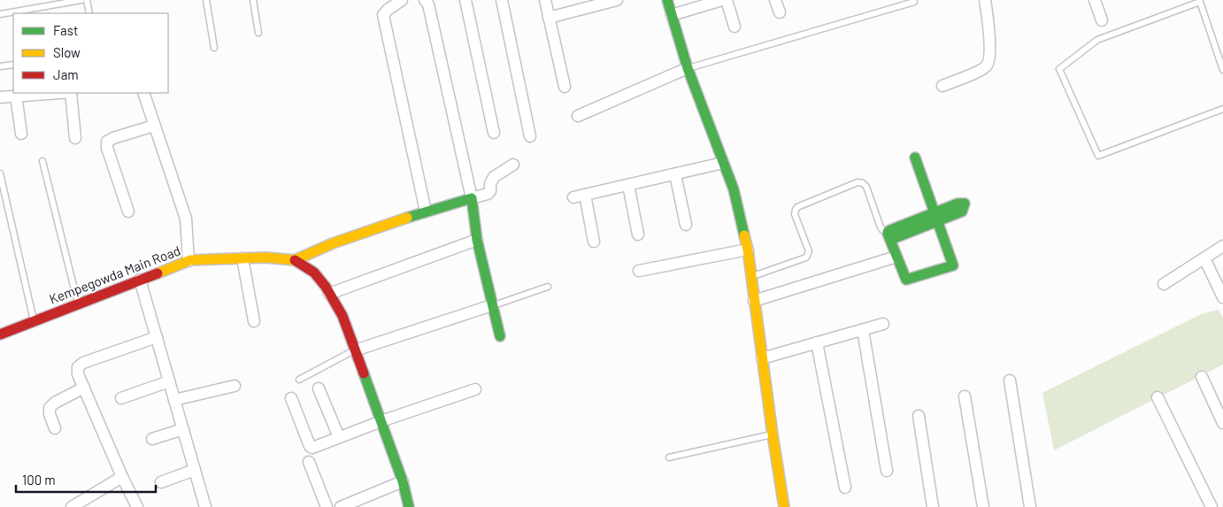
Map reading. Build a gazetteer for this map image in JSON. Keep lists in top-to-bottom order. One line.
{"streets":{"street":["Kempegowda Main Road"]},"legend":["Fast","Slow","Jam"],"scale_bar":"100 m"}
